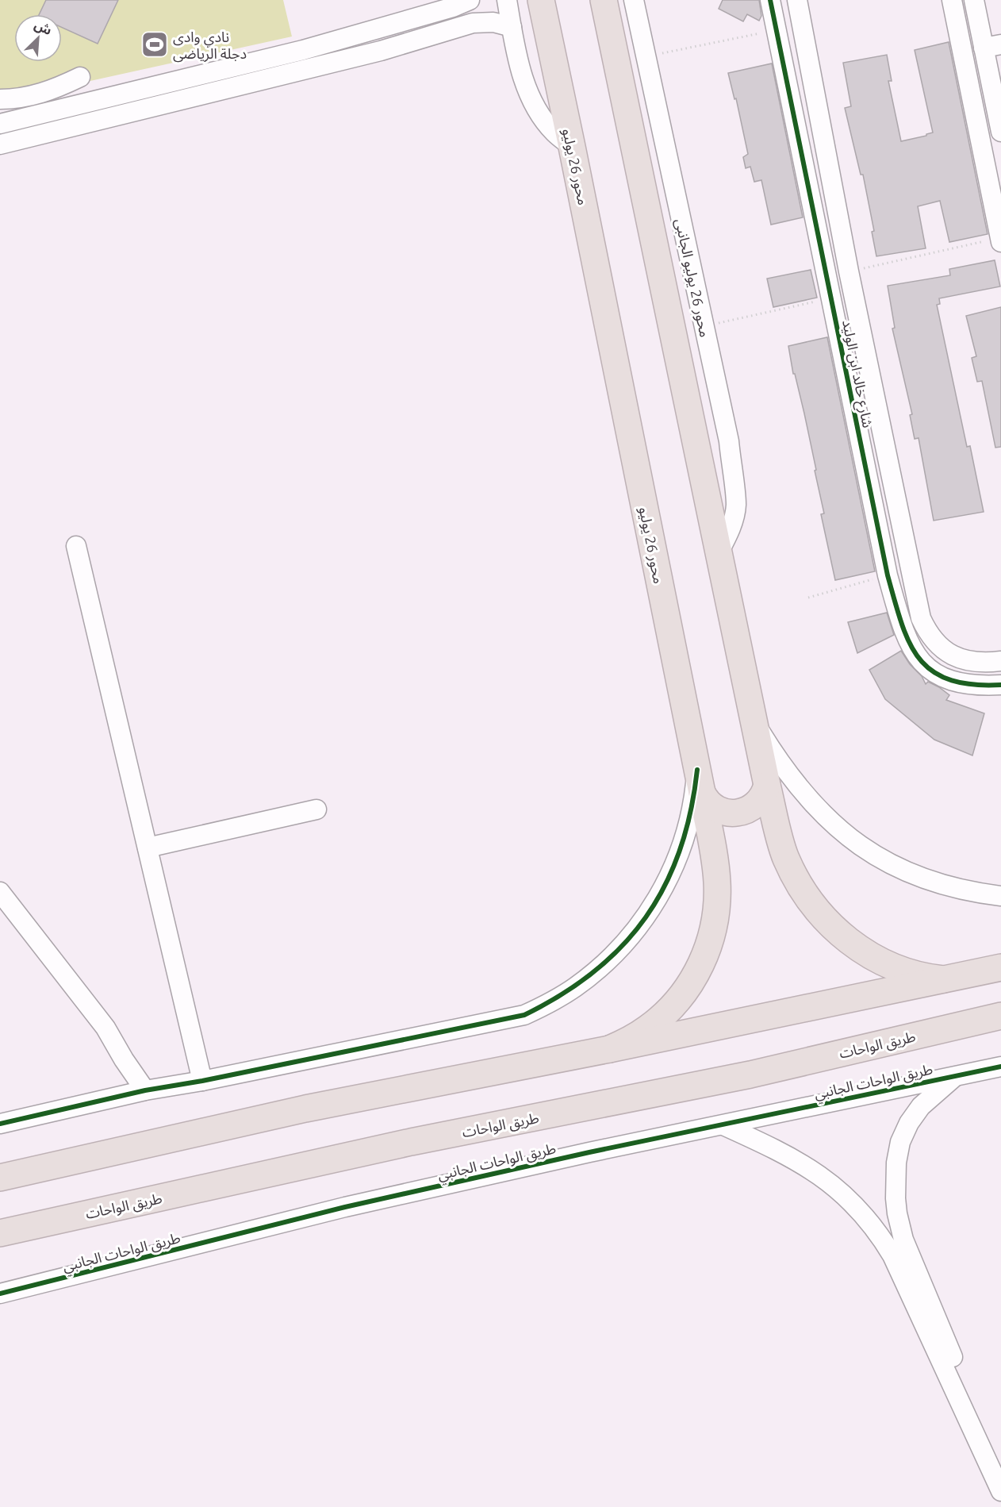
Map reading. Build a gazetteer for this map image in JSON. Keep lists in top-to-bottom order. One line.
{"streets":{"highway":["محور 26 يوليو","طريق الواحات"],"street":["محور 26 يوليو الجانبى","شارع خالد ابن الوليد","طريق الواحات الجانبي"]},"places":{"sports":["نادي وادى دجلة الرياضى"]},"north":"top right"}
